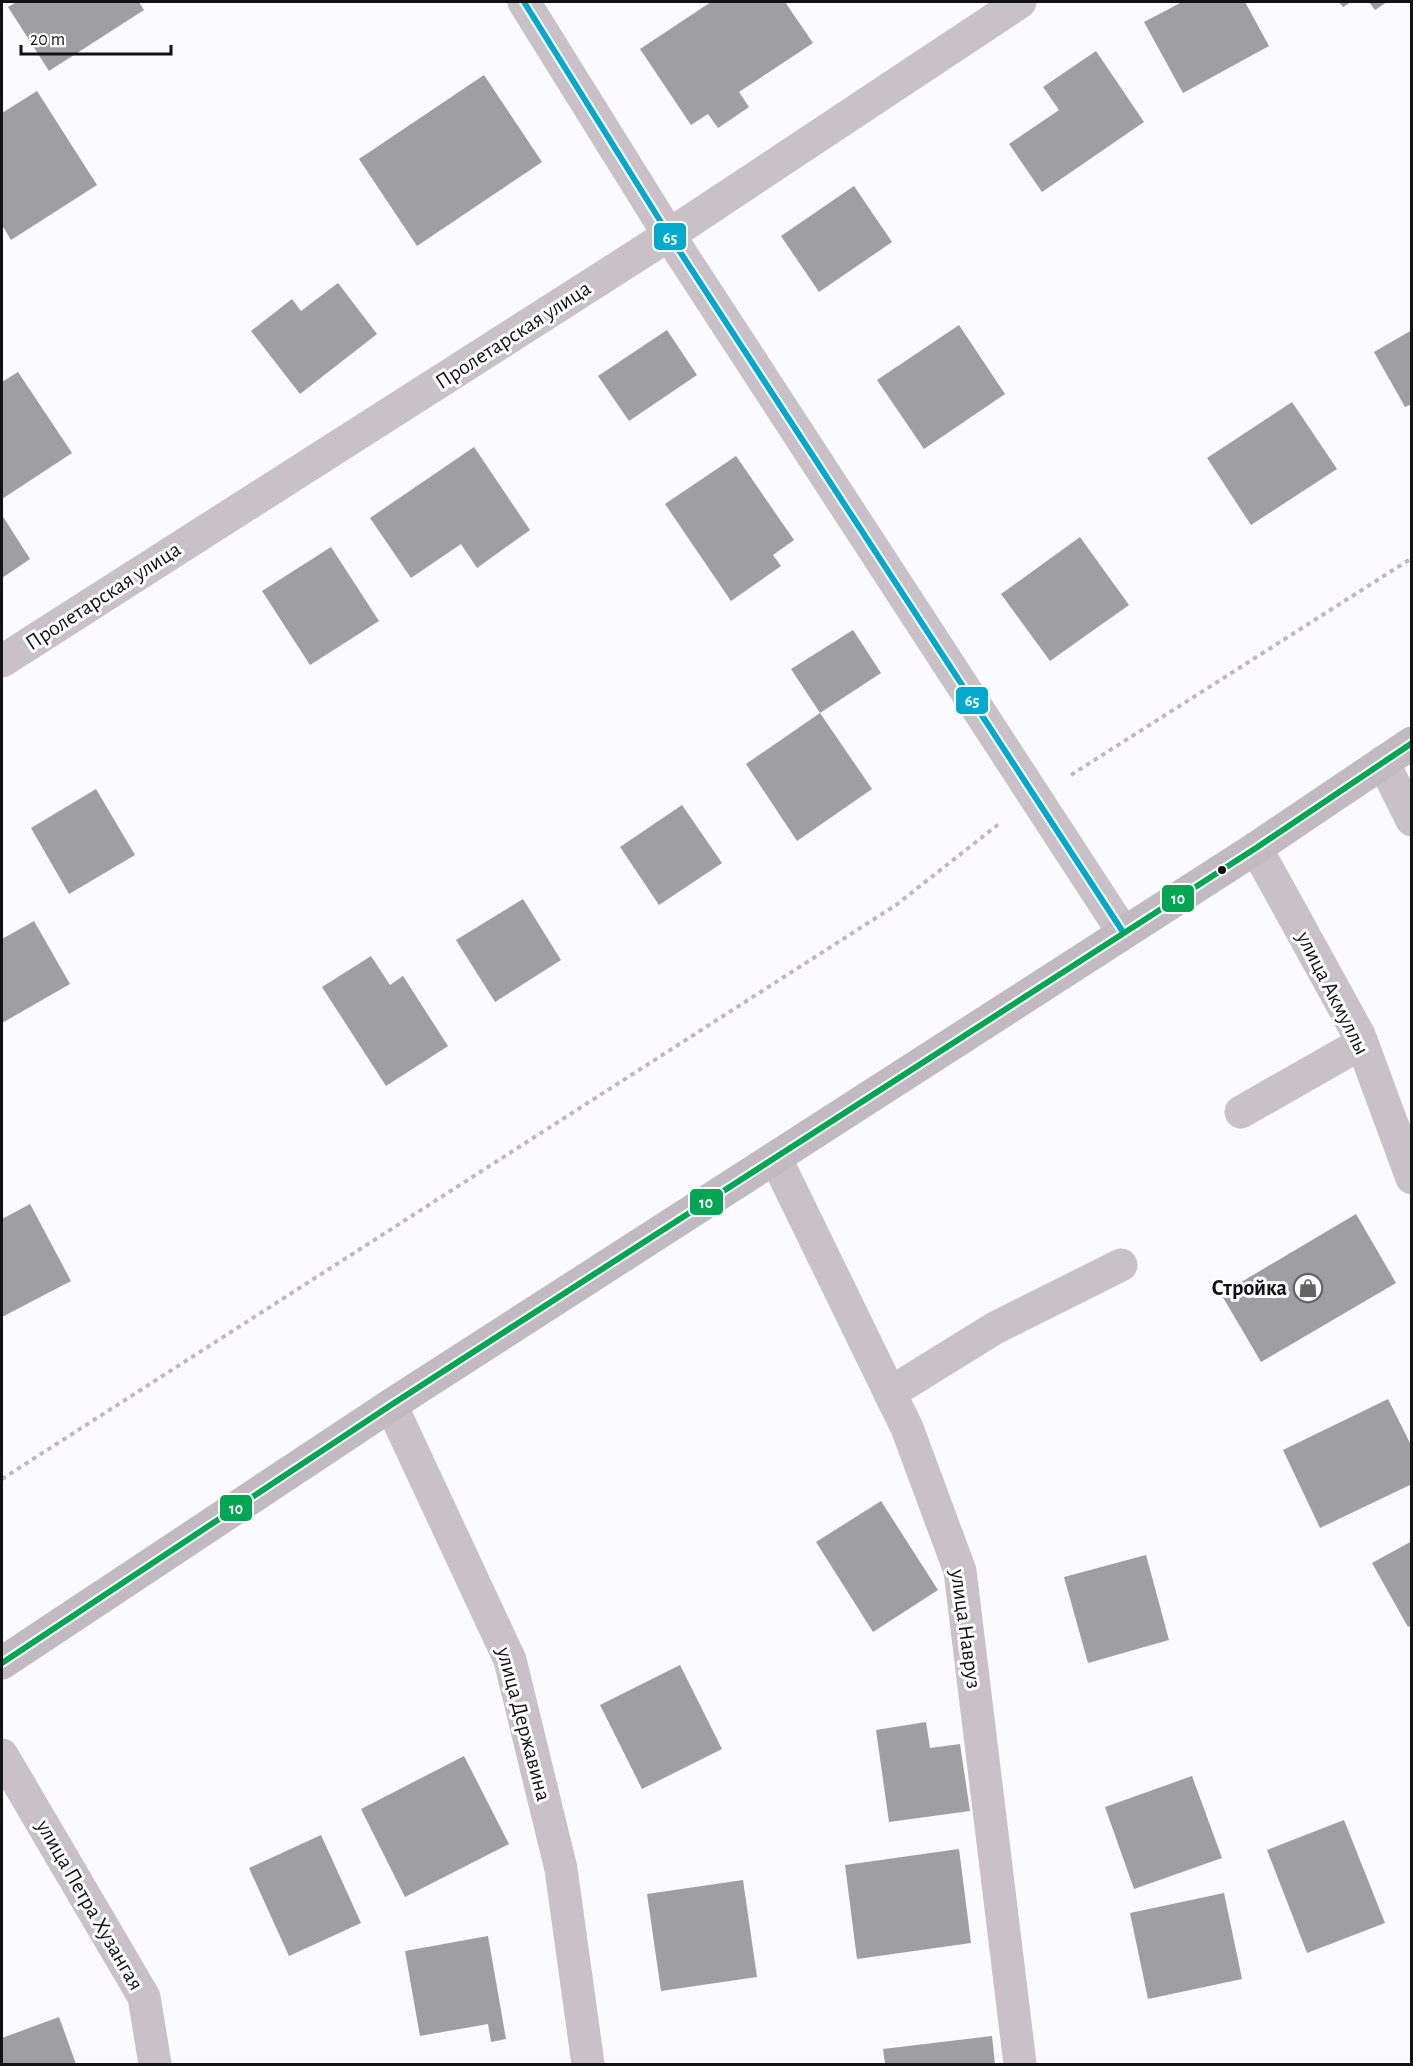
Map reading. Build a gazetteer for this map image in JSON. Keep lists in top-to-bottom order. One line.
{"streets":{"street":["Пролетарская улица","улица Акмуллы","улица Навруз","улица Державина","улица Петра Хузангая"]},"places":{"shop":["Стройка"]},"lines":["transit line 65","transit line 10"],"scale_bar":"20 m"}
